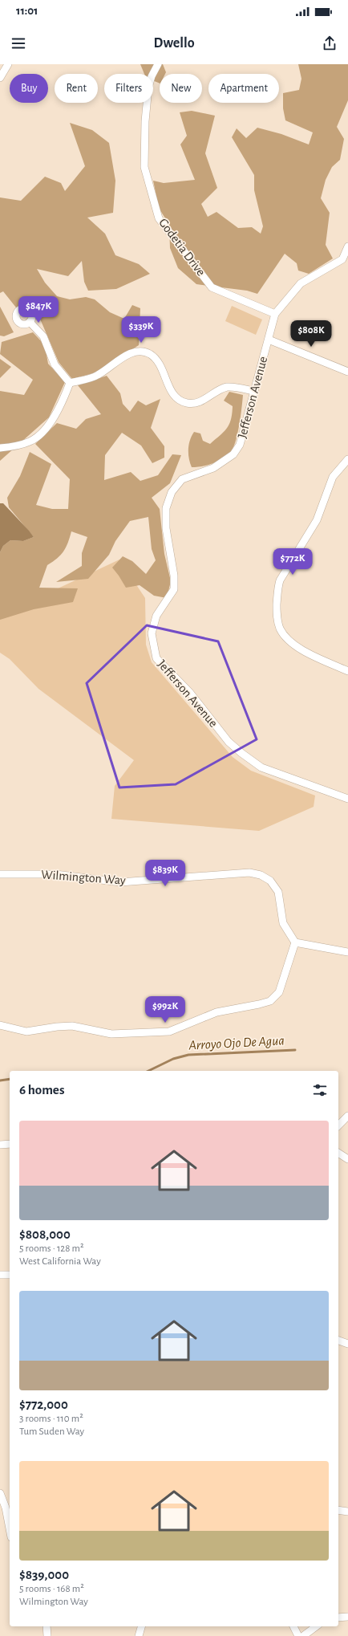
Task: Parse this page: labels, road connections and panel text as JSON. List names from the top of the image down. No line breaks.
{"streets":{"street":["Godetia Drive","Jefferson Avenue","Wilmington Way"]},"crossings":[["Godetia Drive","Jefferson Avenue"]],"water":["Arroyo Ojo De Agua"],"page":{"status":"11:01","header":"Dwello","chip":["Buy","Rent","Filters","New","Apartment"],"price":["$847K","$339K","$808K","$772K","$839K","$992K"],"heading":"6 homes","list":[{"name":"$808,000","note":"5 rooms · 128 m² · West California Way"},{"name":"$772,000","note":"3 rooms · 110 m² · Tum Suden Way"},{"name":"$839,000","note":"5 rooms · 168 m² · Wilmington Way"}]}}
